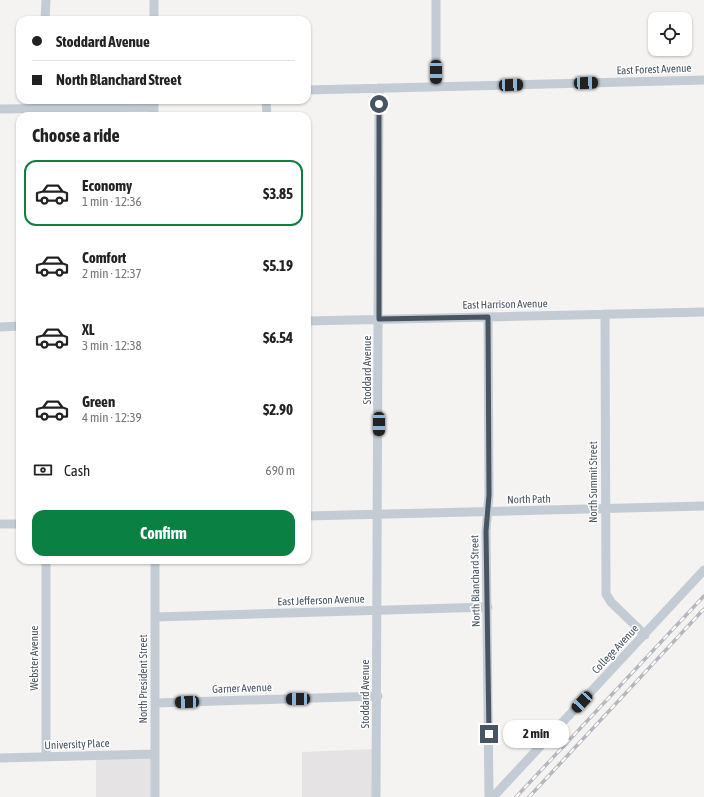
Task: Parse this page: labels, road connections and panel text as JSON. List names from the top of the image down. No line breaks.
{"streets":{"street":["East Forest Avenue","East Harrison Avenue","Stoddard Avenue","North Summit Street","North Path","North Blanchard Street","East Jefferson Avenue","College Avenue","Webster Avenue","North President Street","Garner Avenue","University Place"]},"crossings":[["East Harrison Avenue","Stoddard Avenue"],["East Harrison Avenue","North Summit Street"],["East Harrison Avenue","North Blanchard Street"],["Stoddard Avenue","North Path"],["Stoddard Avenue","East Jefferson Avenue"],["Stoddard Avenue","Garner Avenue"],["North Summit Street","North Path"],["North Summit Street","College Avenue"],["North Path","North Blanchard Street"],["North Blanchard Street","East Jefferson Avenue"],["East Jefferson Avenue","North President Street"],["Webster Avenue","University Place"],["North President Street","Garner Avenue"],["North President Street","University Place"]],"page":{"banner":["Stoddard Avenue","North Blanchard Street"],"heading":"Choose a ride","list":[{"name":"Economy","note":"1 min · 12:36","value":"$3.85"},{"name":"Comfort","note":"2 min · 12:37","value":"$5.19"},{"name":"XL","note":"3 min · 12:38","value":"$6.54"},{"name":"Green","note":"4 min · 12:39","value":"$2.90"}],"pay":["Cash","690 m"],"buttons":"Confirm","bubble":"2 min"}}
